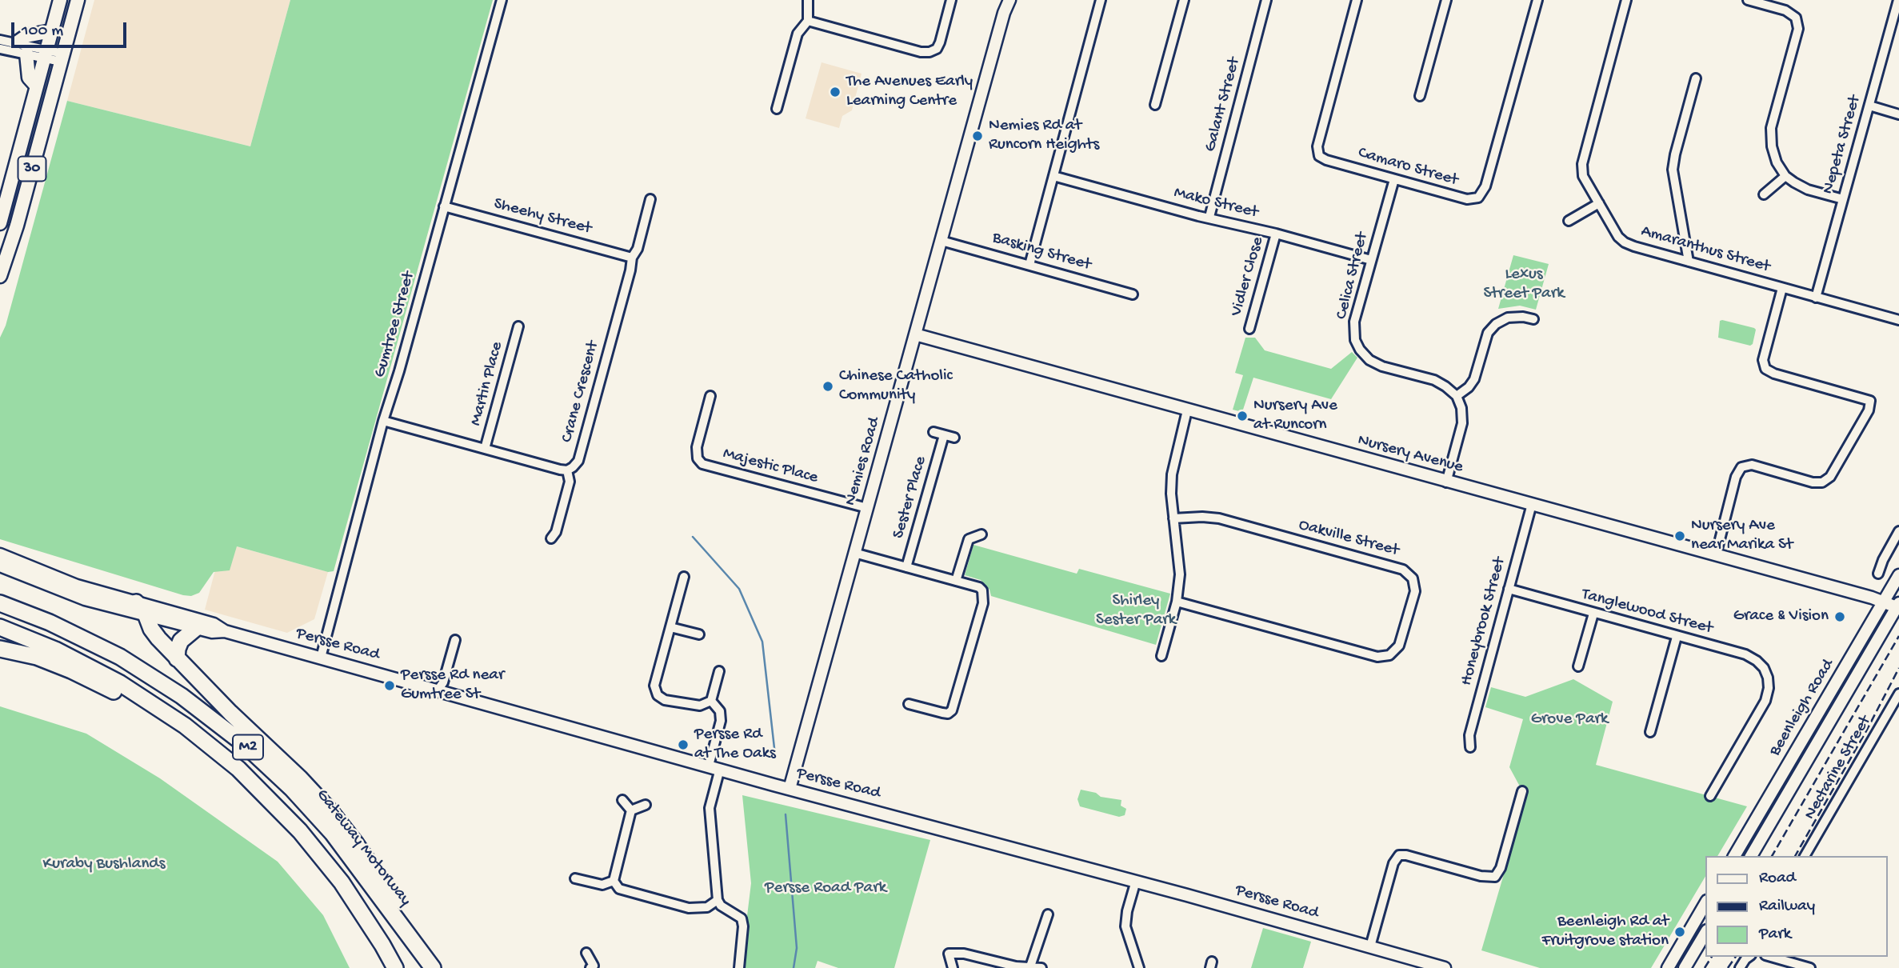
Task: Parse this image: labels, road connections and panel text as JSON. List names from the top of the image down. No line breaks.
{"streets":{"highway":["M2","Gateway Motorway"],"main road":["30"],"street":["Galant Street","Nepeta Street","Camaro Street","Mako Street","Sheehy Street","Amaranthus Street","Basking Street","Celica Street","Vidler Close","Gumtree Street","Martin Place","Crane Crescent","Nursery Avenue","Nemies Road","Majestic Place","Sester Place","Oakville Street","Tanglewood Street","Honeybrook Street","Persse Road","Beenleigh Road","Nectarine Street"]},"crossings":[["Galant Street","Mako Street"],["Nepeta Street","Amaranthus Street"],["Camaro Street","Celica Street"],["Mako Street","Celica Street"],["Mako Street","Vidler Close"],["Sheehy Street","Gumtree Street"],["Sheehy Street","Crane Crescent"],["Basking Street","Nemies Road"],["Gumtree Street","Persse Road"],["Nursery Avenue","Nemies Road"],["Nursery Avenue","Honeybrook Street"],["Nursery Avenue","Beenleigh Road"],["Nemies Road","Majestic Place"],["Nemies Road","Persse Road"],["Tanglewood Street","Honeybrook Street"]],"parks":["Lexus Street Park","Shirley Sester Park","Grove Park","Kuraby Bushlands","Persse Road Park"],"places":["The Avenues Early Learning Centre","Nemies Rd at Runcorn Heights","Chinese Catholic Community","Nursery Ave at Runcorn","Nursery Ave near Marika St","Grace & Vision","Persse Rd near Gumtree St","Persse Rd at The Oaks","Beenleigh Rd at Fruitgrove station"],"legend":["Road","Railway","Park"],"scale_bar":"100 m"}
